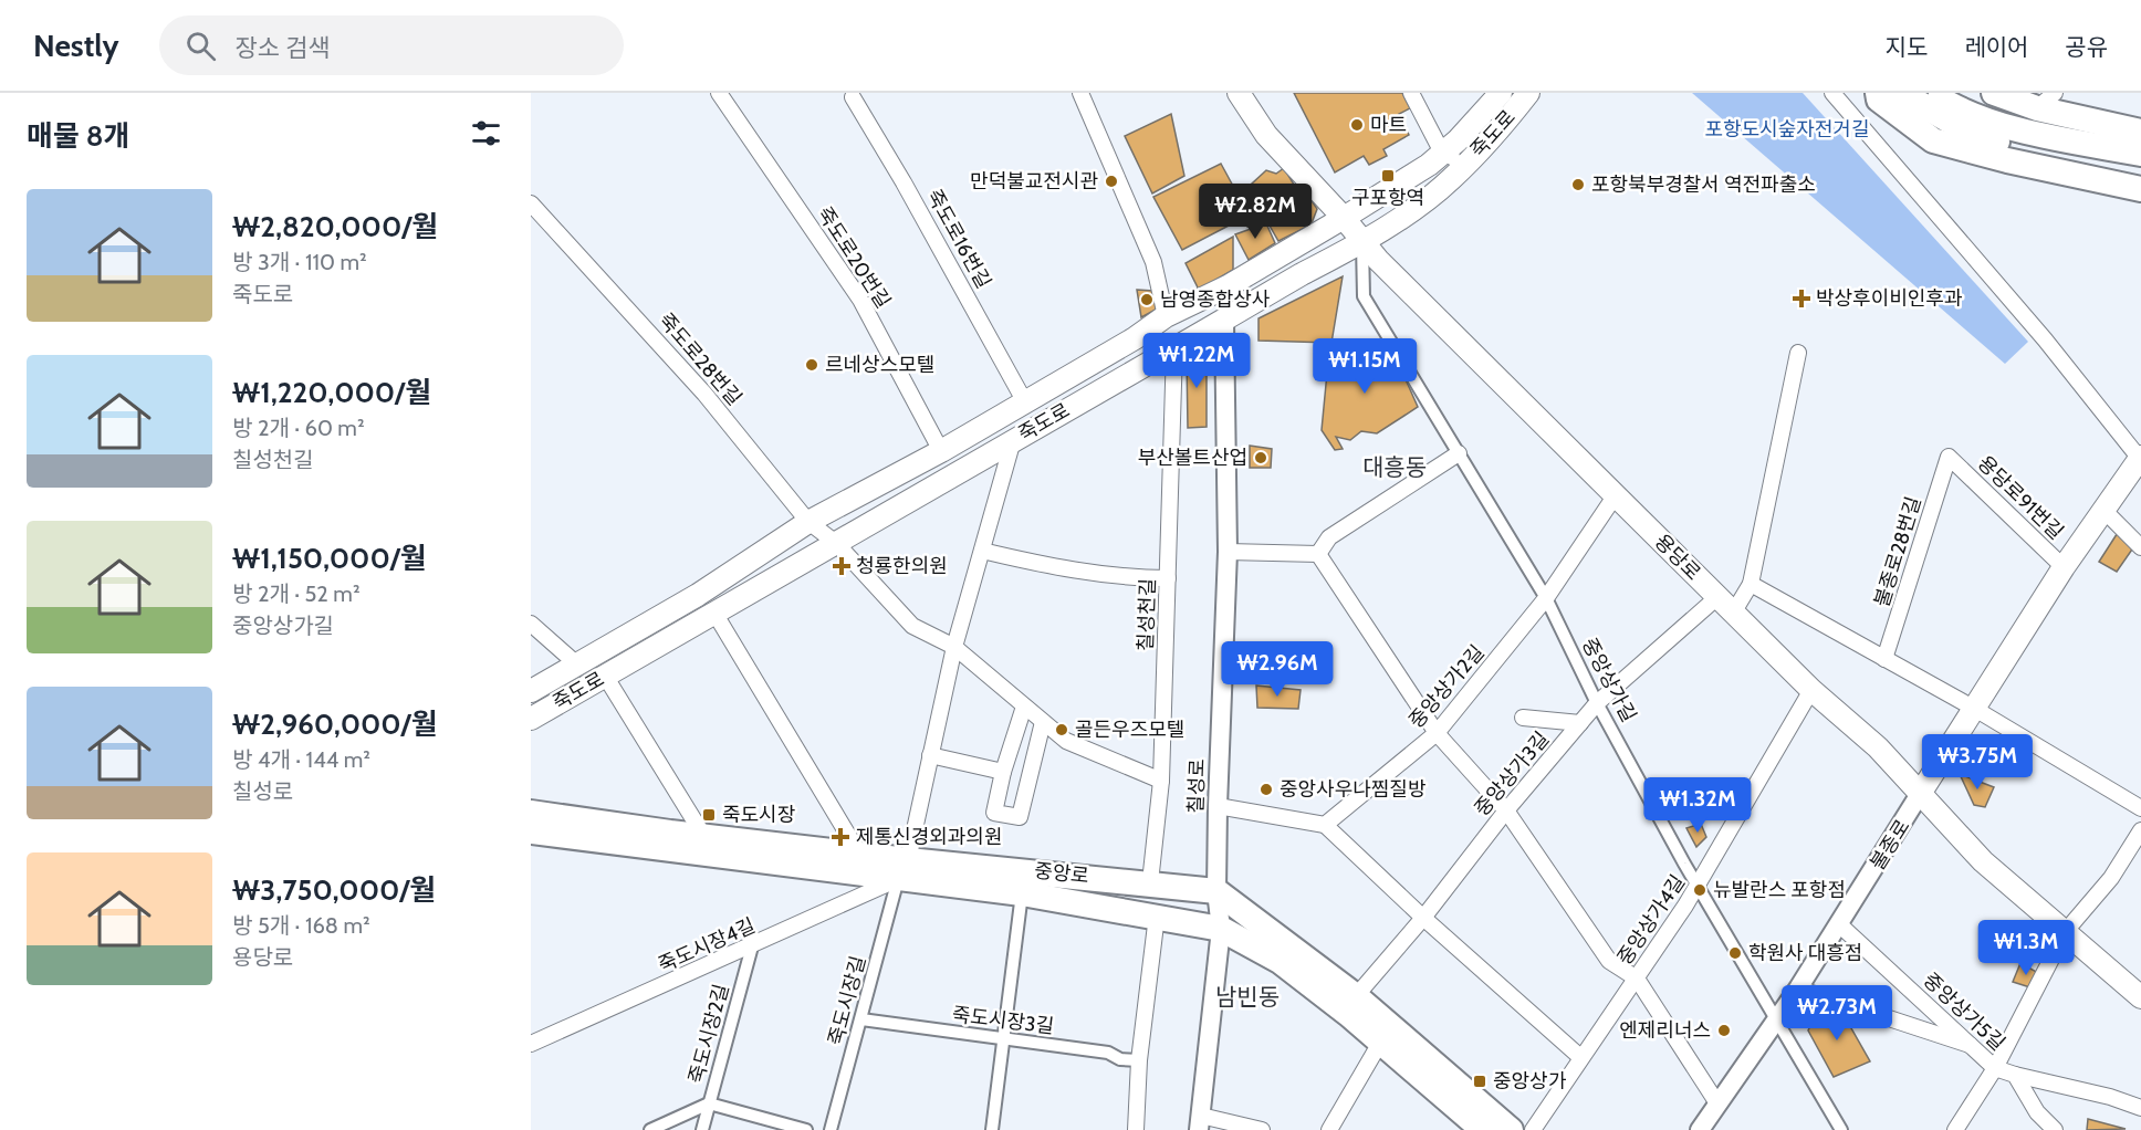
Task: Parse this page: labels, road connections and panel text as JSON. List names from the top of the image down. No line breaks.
{"streets":{"main road":["죽도로","용당로","불종로","중앙로"],"street":["죽도로16번길","죽도로20번길","죽도로28번길","용당로91번길","불종로28번길","칠성천길","중앙상가길","중앙상가2길","중앙상가3길","칠성로","중앙상가4길","죽도시장4길","죽도시장길","중앙상가5길","죽도시장3길","죽도시장2길"]},"crossings":[["죽도로","죽도로16번길"],["죽도로","죽도로20번길"],["죽도로","죽도로28번길"],["죽도로","용당로"],["죽도로","칠성천길"],["죽도로","중앙상가길"],["죽도로","칠성로"],["죽도로28번길","칠성천길"],["용당로91번길","불종로28번길"],["용당로91번길","불종로"],["용당로","중앙상가길"],["용당로","중앙상가2길"],["용당로","중앙상가3길"],["용당로","불종로"],["용당로","중앙상가4길"],["칠성천길","중앙로"],["중앙상가길","중앙상가2길"],["중앙상가길","중앙상가3길"],["중앙상가길","불종로"],["중앙상가길","중앙상가4길"],["중앙상가3길","중앙로"],["칠성로","중앙로"],["불종로","중앙상가5길"],["중앙로","죽도시장4길"],["중앙로","죽도시장길"],["죽도시장4길","죽도시장길"],["죽도시장4길","죽도시장2길"],["죽도시장길","죽도시장3길"]],"districts":["대흥동","남빈동"],"parks":["포항도시숲자전거길"],"places":{"other":["마트","만덕불교전시관","포항북부경찰서 역전파출소","남영종합상사","르네상스모텔","부산볼트산업","골든우즈모텔","중앙사우나찜질방","뉴발란스 포항점","학원사 대흥점","엔제리너스"],"transit":["구포항역","죽도시장","중앙상가"],"health":["박상후이비인후과","청룡한의원","제통신경외과의원"]},"page":{"header":"Nestly","search":"장소 검색","nav":["지도","레이어","공유"],"heading":"매물 8개","list":[{"name":"₩2,820,000/월","note":"방 3개 · 110 m² · 죽도로"},{"name":"₩1,220,000/월","note":"방 2개 · 60 m² · 칠성천길"},{"name":"₩1,150,000/월","note":"방 2개 · 52 m² · 중앙상가길"},{"name":"₩2,960,000/월","note":"방 4개 · 144 m² · 칠성로"},{"name":"₩3,750,000/월","note":"방 5개 · 168 m² · 용당로"}],"price":["₩2.82M","₩1.22M","₩1.15M","₩2.96M","₩3.75M","₩1.32M","₩1.3M","₩2.73M"]}}
